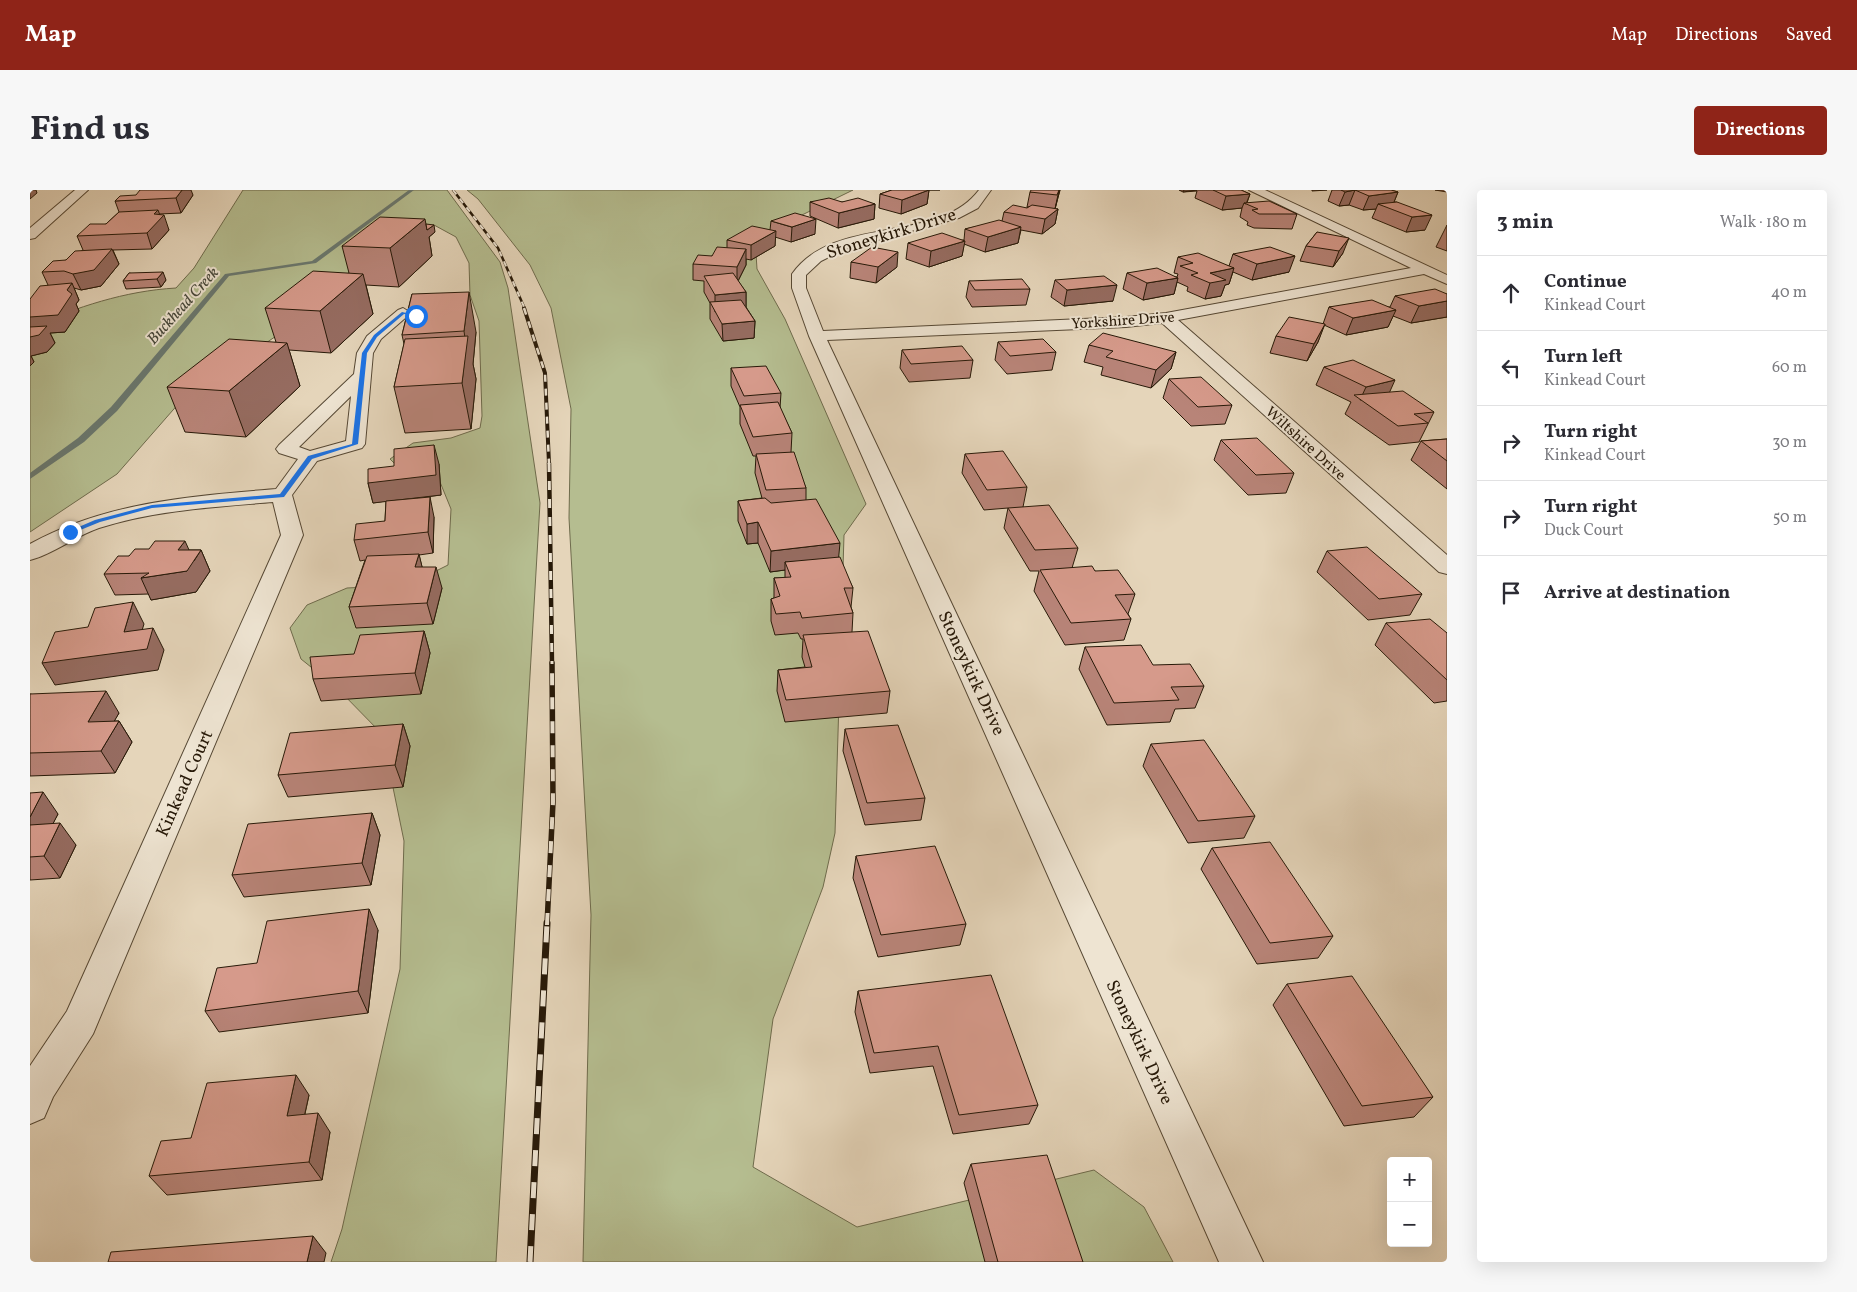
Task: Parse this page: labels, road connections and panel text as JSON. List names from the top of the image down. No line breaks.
{"streets":{"street":["Stoneykirk Drive","Yorkshire Drive","Wiltshire Drive","Kinkead Court"]},"crossings":[["Stoneykirk Drive","Yorkshire Drive"],["Yorkshire Drive","Wiltshire Drive"]],"water":["Buckhead Creek"],"page":{"header":"Map","nav":["Map","Directions","Saved"],"title":"Find us","buttons":"Directions","heading":["3 min","Walk · 180 m"],"list":[["Continue","Kinkead Court","40 m"],["Turn left","Kinkead Court","60 m"],["Turn right","Kinkead Court","30 m"],["Turn right","Duck Court","50 m"],"Arrive at destination"],"map_buttons":["+","−"]}}
